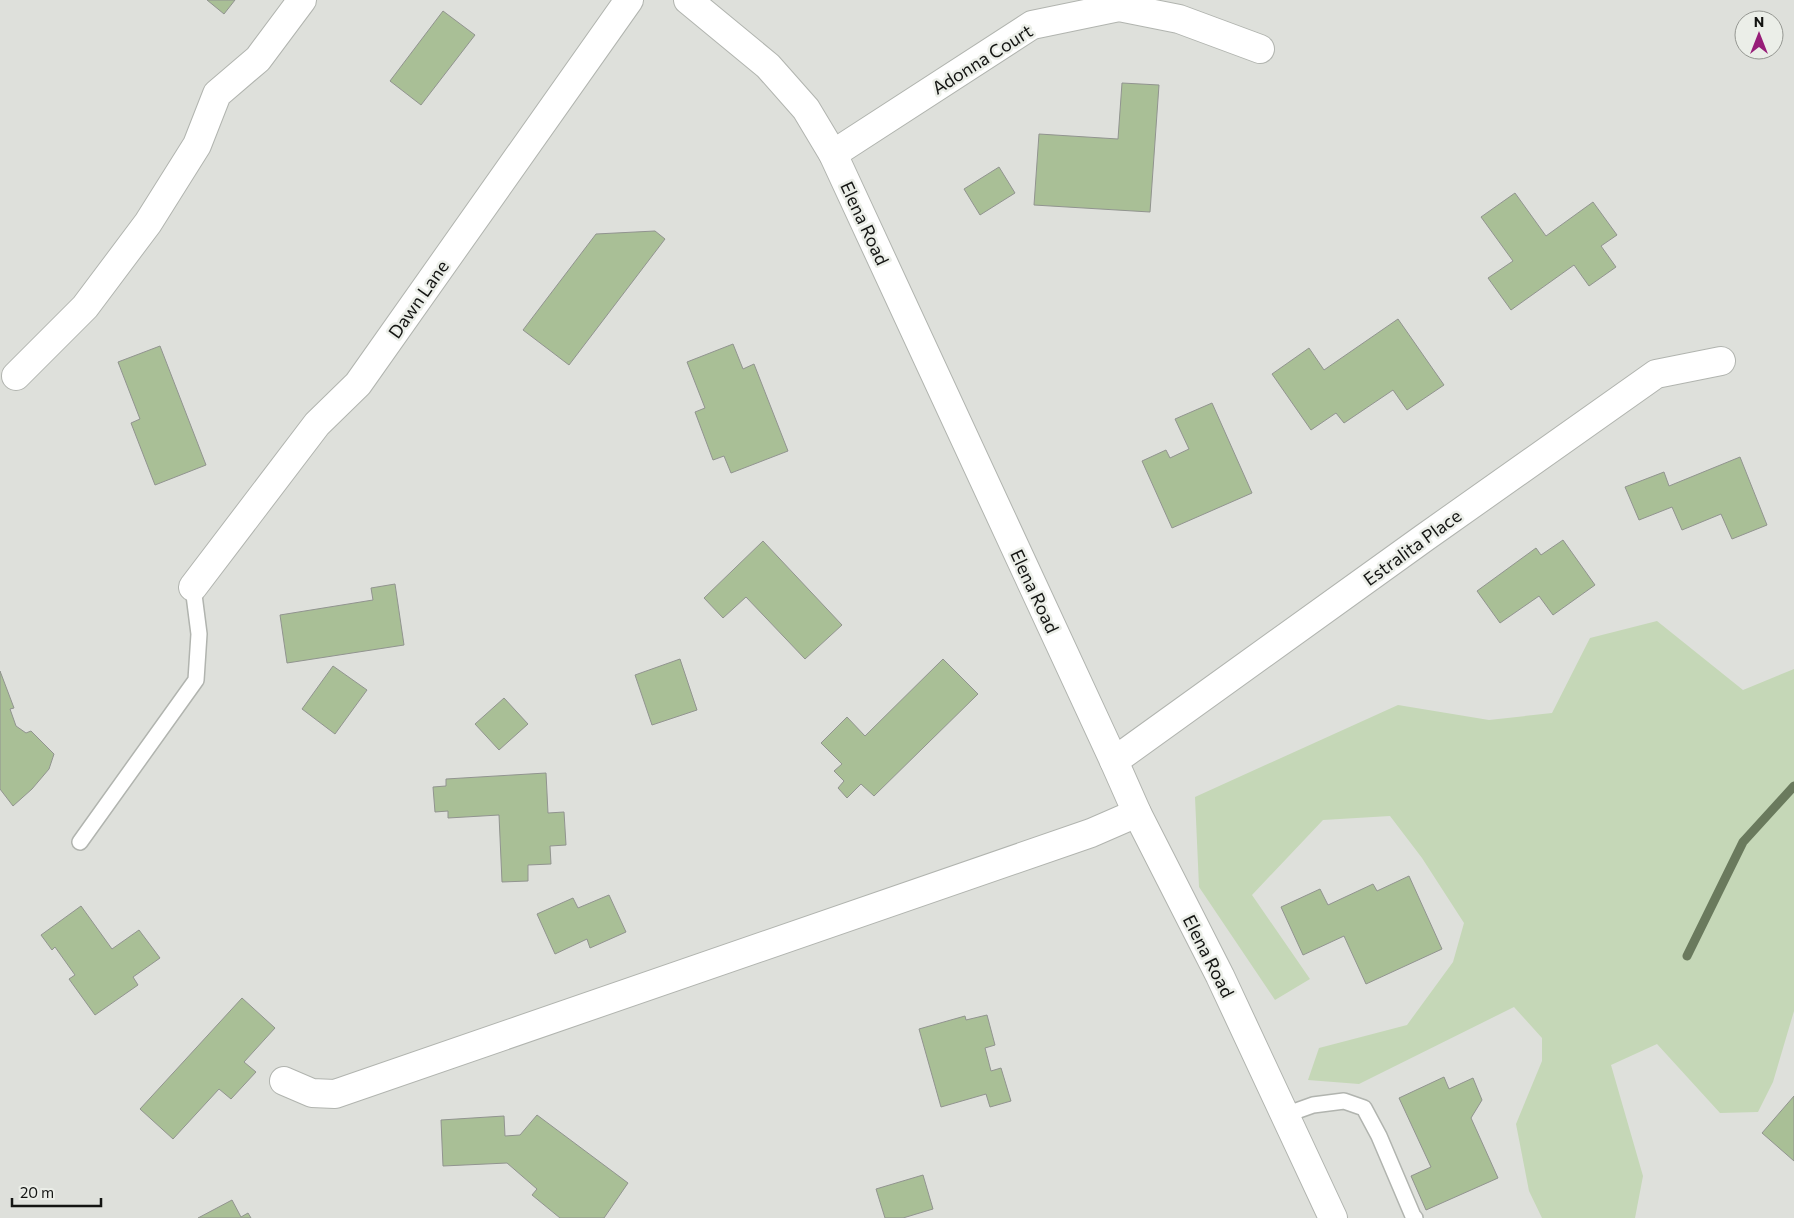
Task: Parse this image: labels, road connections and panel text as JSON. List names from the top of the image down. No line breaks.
{"streets":{"street":["Adonna Court","Elena Road","Dawn Lane","Estralita Place"]},"crossings":[["Adonna Court","Elena Road"],["Elena Road","Estralita Place"]],"scale_bar":"20 m","north":"top"}
